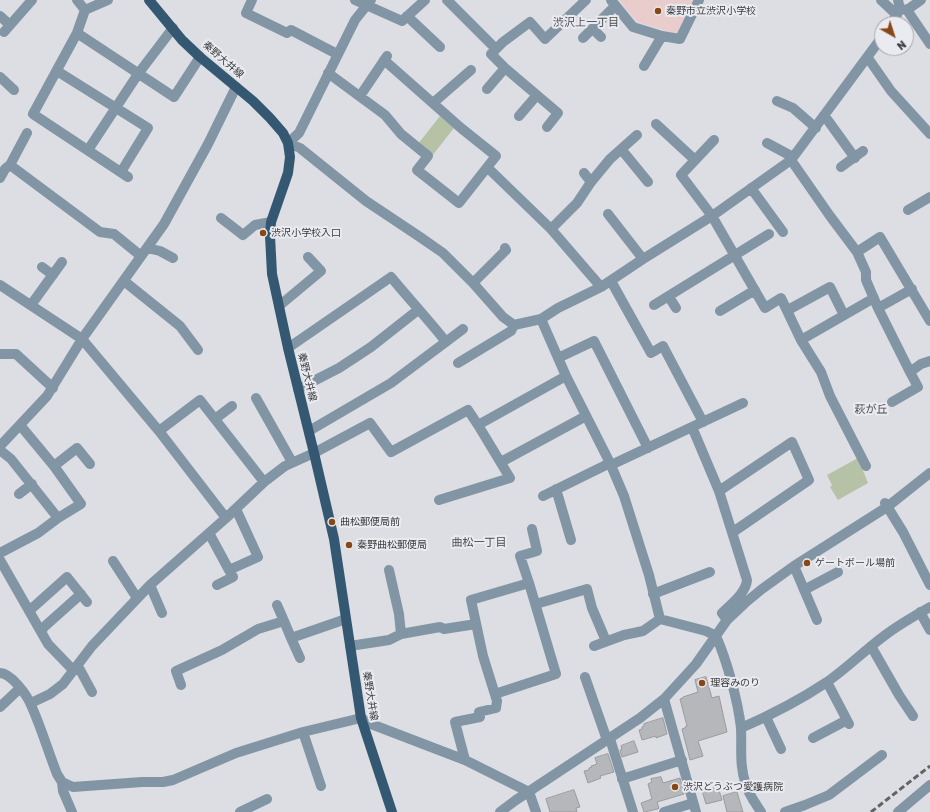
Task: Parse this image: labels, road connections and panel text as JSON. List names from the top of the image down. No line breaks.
{"streets":{"main road":["秦野大井線"]},"districts":["渋沢上一丁目","萩が丘","曲松一丁目"],"places":["秦野市立渋沢小学校","渋沢小学校入口","曲松郵便局前","秦野曲松郵便局","ゲートボール場前","理容みのり","渋沢どうぶつ愛護病院"],"north":"bottom right"}
